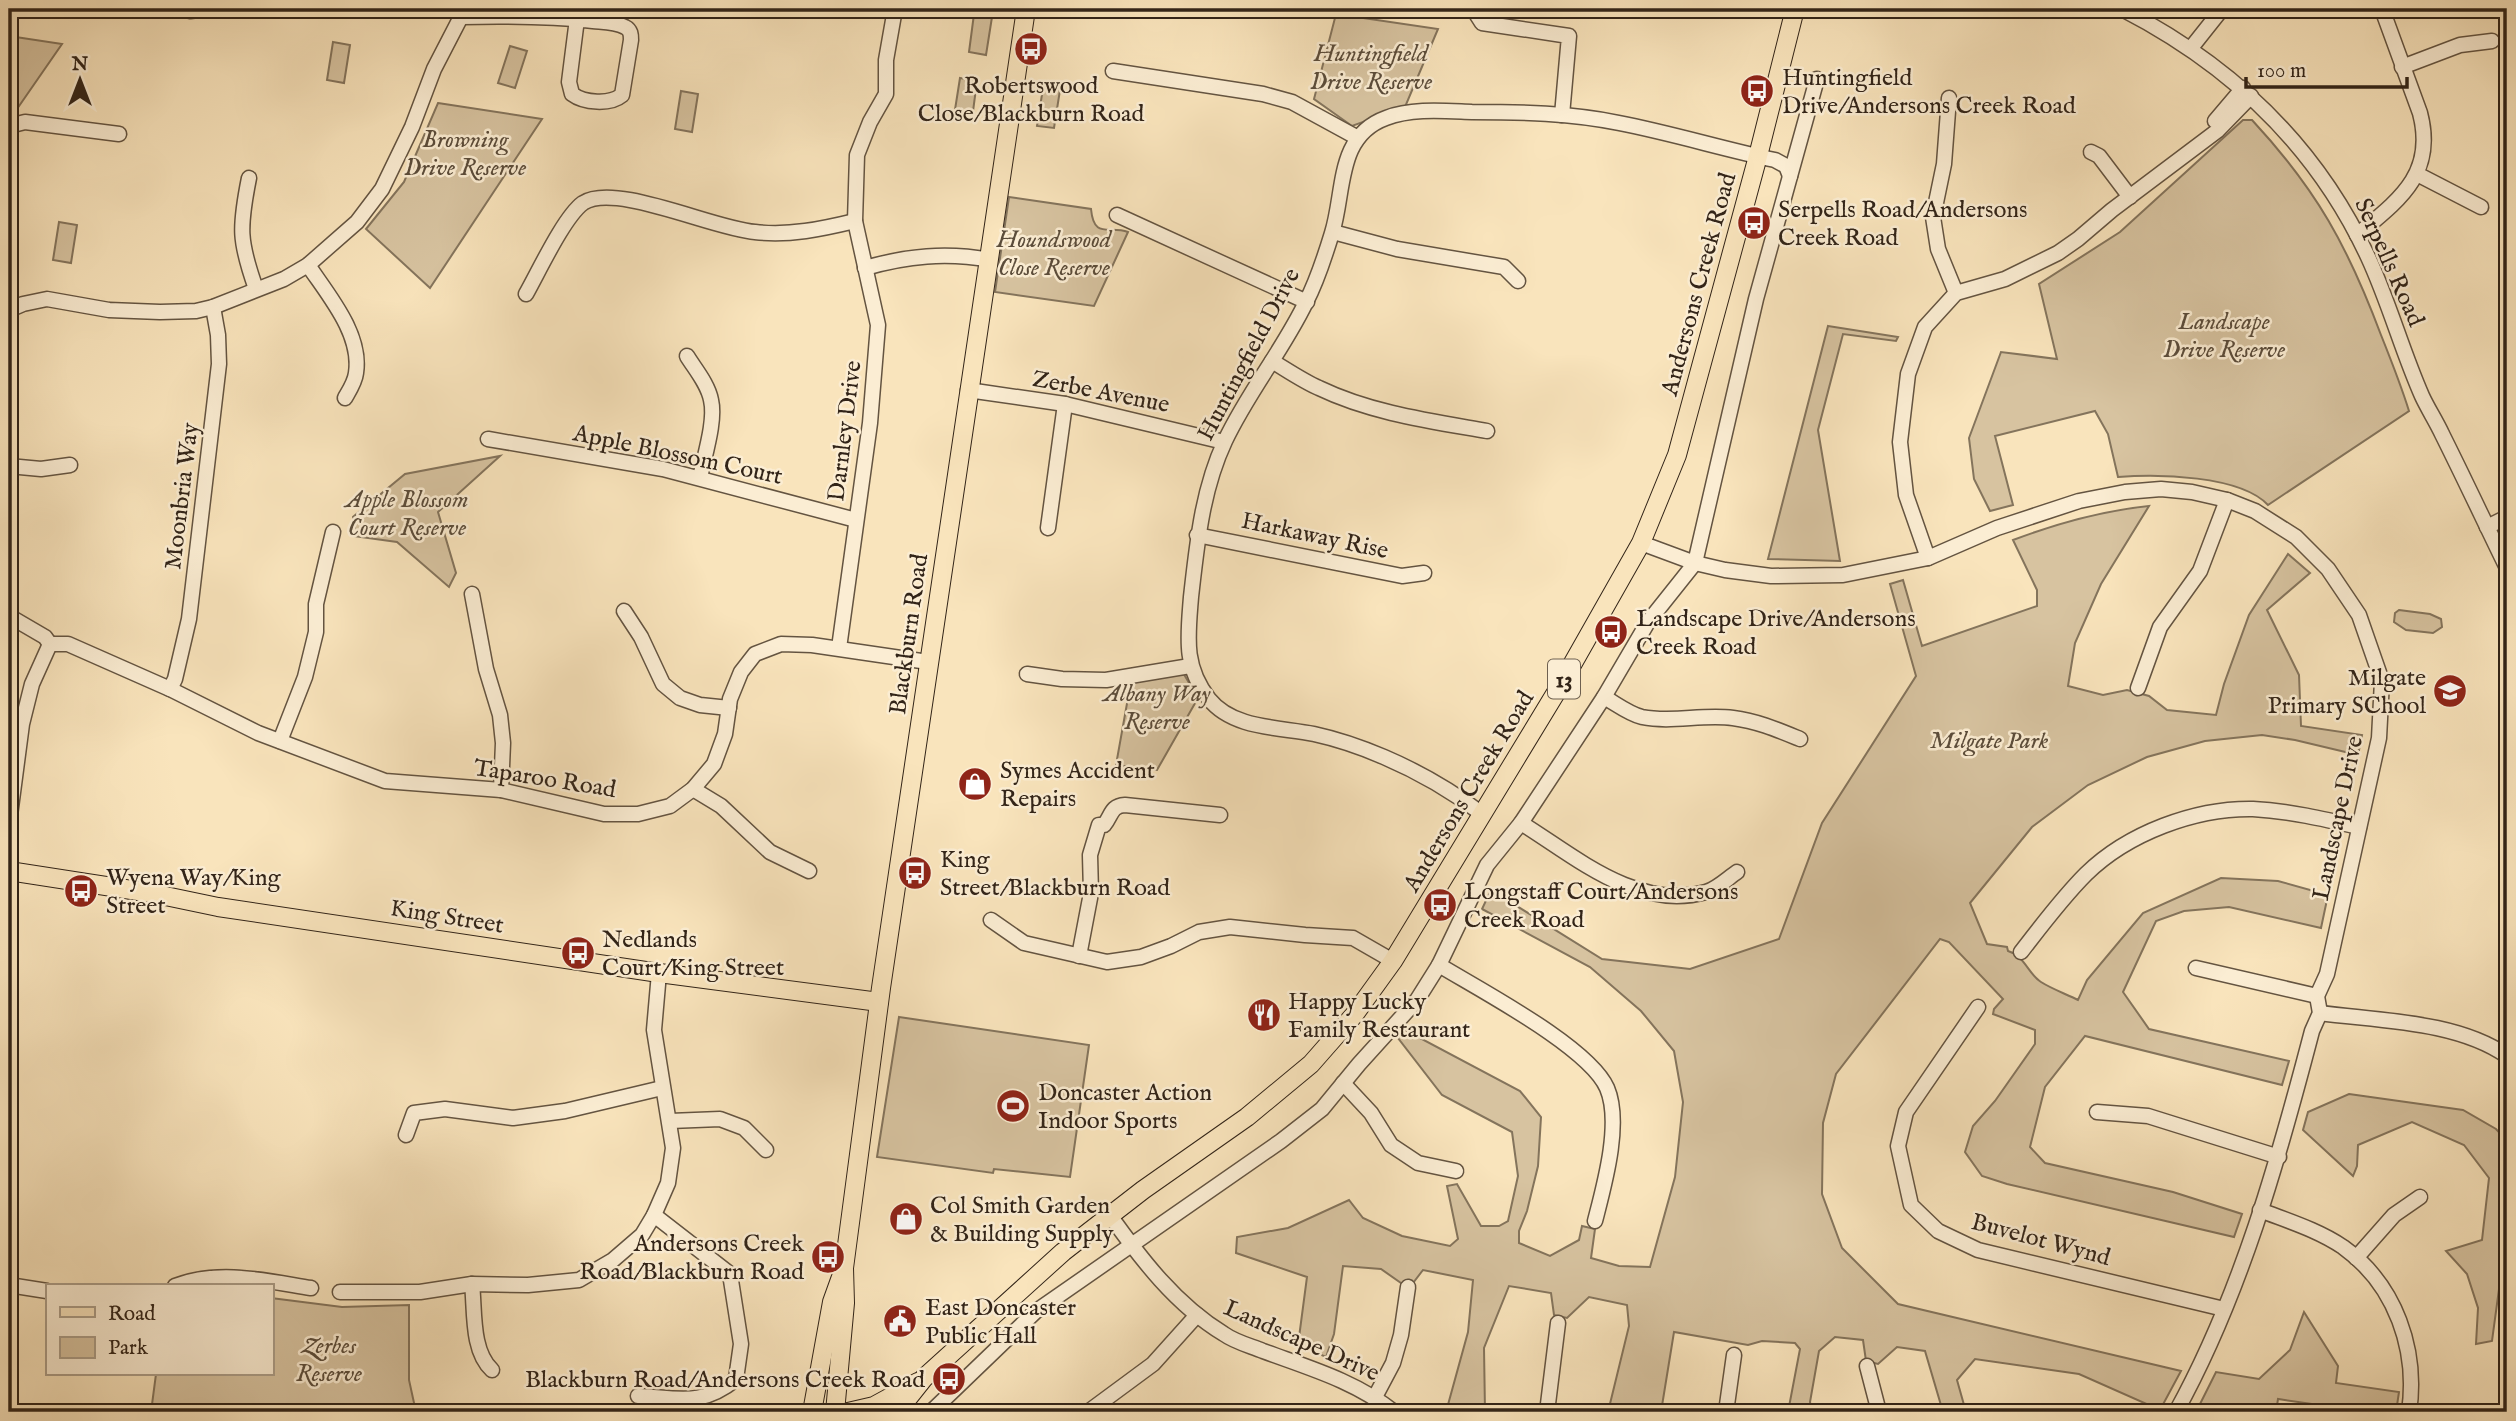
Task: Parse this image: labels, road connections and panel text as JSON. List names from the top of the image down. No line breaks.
{"streets":{"main road":["Andersons Creek Road","Blackburn Road","13","King Street"],"street":["Serpells Road","Huntingfield Drive","Zerbe Avenue","Darnley Drive","Apple Blossom Court","Moonbria Way","Harkaway Rise","Taparoo Road","Landscape Drive","Buvelot Wynd"]},"crossings":[["Andersons Creek Road","Landscape Drive"],["Huntingfield Drive","Zerbe Avenue"],["Huntingfield Drive","Harkaway Rise"],["Zerbe Avenue","Blackburn Road"],["Darnley Drive","Apple Blossom Court"],["Darnley Drive","Taparoo Road"],["Moonbria Way","Taparoo Road"],["Blackburn Road","Taparoo Road"],["Blackburn Road","King Street"]],"parks":["Huntingfield Drive Reserve","Browning Drive Reserve","Houndswood Close Reserve","Landscape Drive Reserve","Apple Blossom Court Reserve","Albany Way Reserve","Milgate Park","Zerbes Reserve"],"places":{"bus stop":["Robertswood Close/Blackburn Road","Huntingfield Drive/Andersons Creek Road","Serpells Road/Andersons Creek Road","Landscape Drive/Andersons Creek Road","King Street/Blackburn Road","Wyena Way/King Street","Longstaff Court/Andersons Creek Road","Nedlands Court/King Street","Andersons Creek Road/Blackburn Road","Blackburn Road/Andersons Creek Road"],"school or university":["Milgate Primary SChool"],"shop":["Symes Accident Repairs","Col Smith Garden & Building Supply"],"restaurant":["Happy Lucky Family Restaurant"],"sports":["Doncaster Action Indoor Sports"],"public building":["East Doncaster Public Hall"]},"legend":["Road","Park"],"scale_bar":"100 m","north":"top"}
